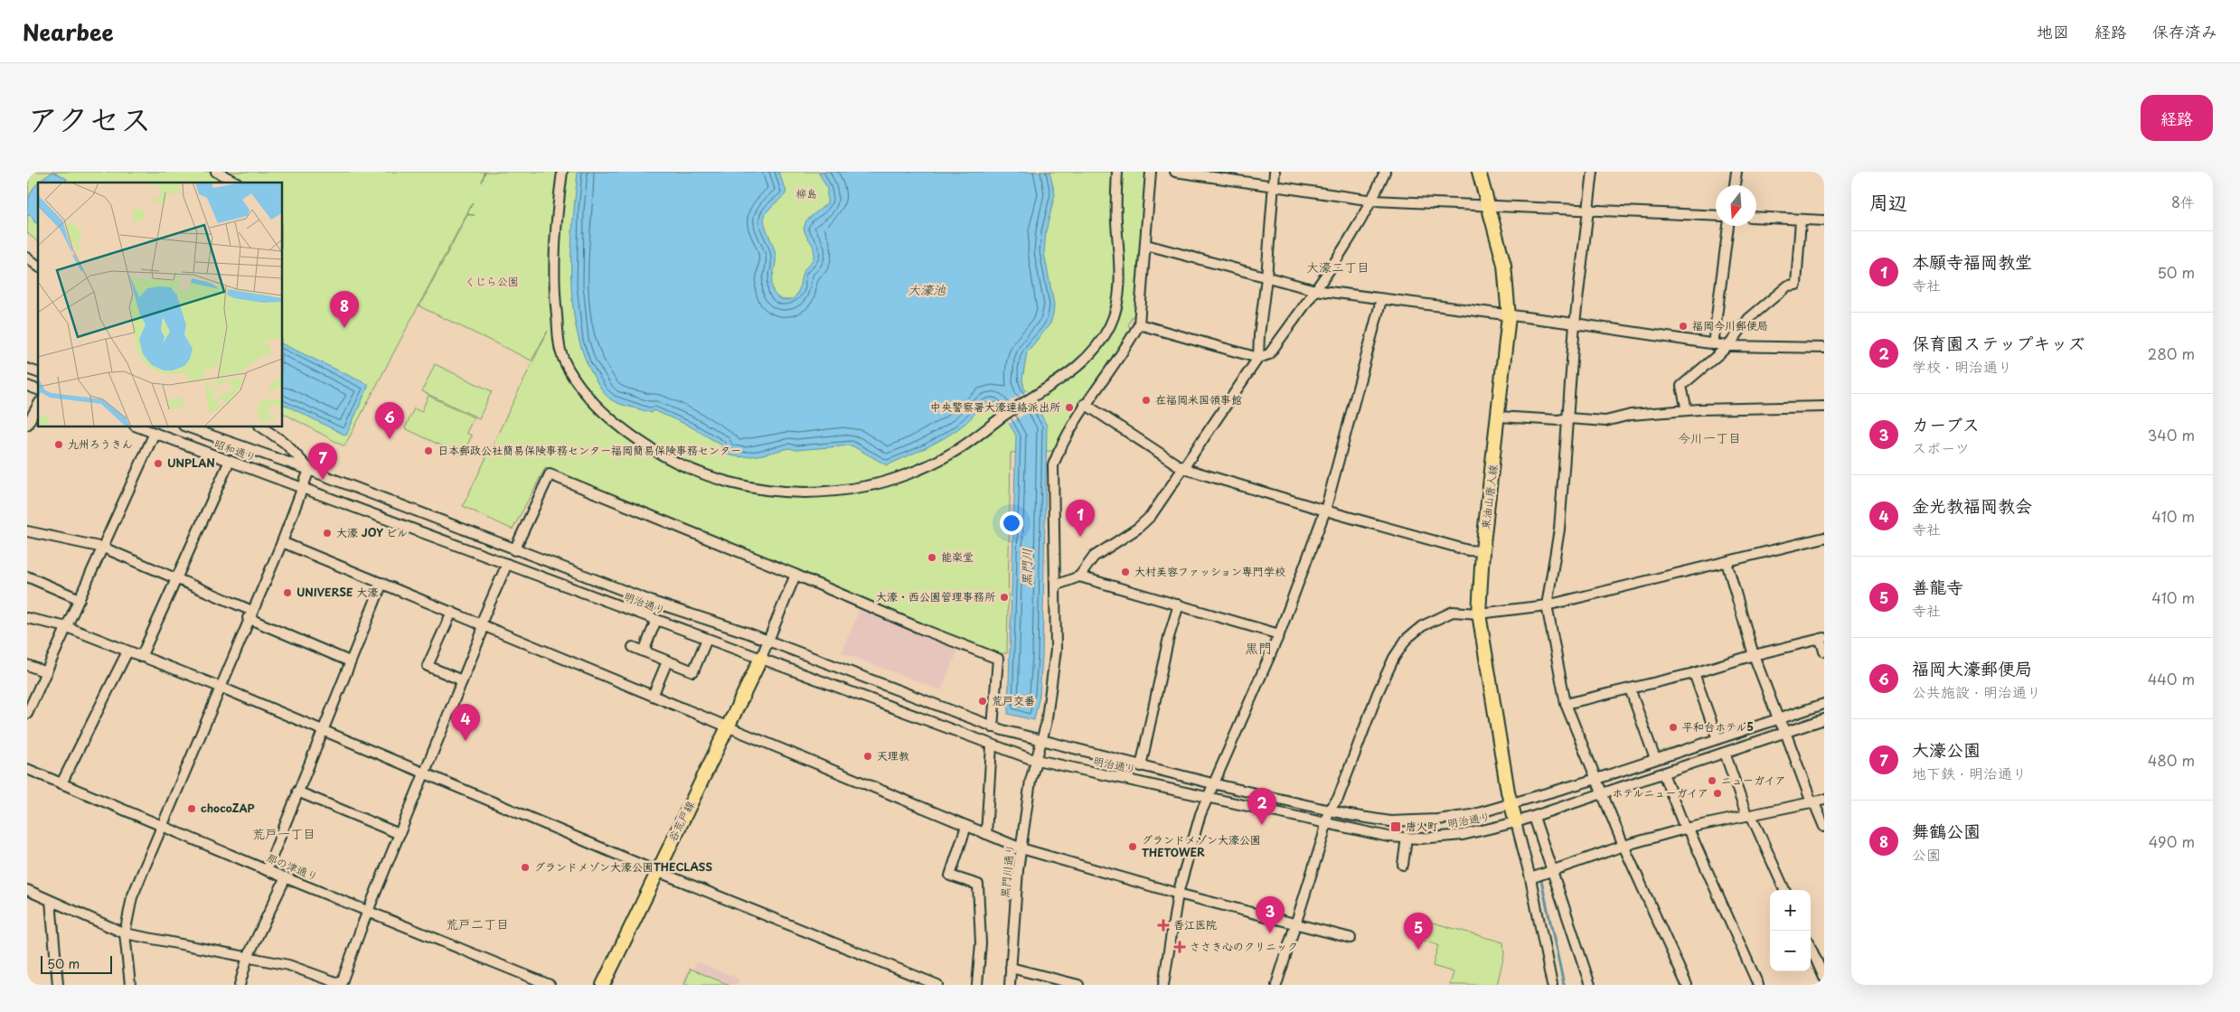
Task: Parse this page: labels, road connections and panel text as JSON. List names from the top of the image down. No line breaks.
{"streets":{"main road":["東油山唐人線","谷荒戸線"],"street":["昭和通り","明治通り","那の津通り","黒門川通り"]},"crossings":[["昭和通り","明治通り"],["東油山唐人線","明治通り"],["明治通り","谷荒戸線"],["明治通り","黒門川通り"]],"districts":["大濠二丁目","今川一丁目","黒門","荒戸一丁目","荒戸二丁目"],"water":["大濠池","黒門川"],"parks":["柳島","くじら公園"],"places":{"other":["福岡今川郵便局","在福岡米国領事館","中央警察署大濠連絡派出所","九州ろうきん","日本郵政公社簡易保険事務センター福岡簡易保険事務センター","UNPLAN","大濠 JOY ビル","能楽堂","大村美容ファッション専門学校","UNIVERSE 大濠","大濠・西公園管理事務所","荒戸交番","平和台ホテル5","天理教","ニューガイア","ホテルニューガイア","chocoZAP","グランドメゾン大濠公園 THETOWER","グランドメゾン大濠公園THECLASS"],"transit":["唐人町"],"health":["香江医院","ささき心のクリニック"]},"scale_bar":"50 m","north":"bottom","page":{"header":"Nearbee","nav":["地図","経路","保存済み"],"title":"アクセス","buttons":"経路","heading":["周辺","8件"],"list":[{"mark":"1","name":"本願寺福岡教堂","note":"寺社","value":"50 m"},{"mark":"2","name":"保育園ステップキッズ","note":"学校 · 明治通り","value":"280 m"},{"mark":"3","name":"カーブス","note":"スポーツ","value":"340 m"},{"mark":"4","name":"金光教福岡教会","note":"寺社","value":"410 m"},{"mark":"5","name":"善龍寺","note":"寺社","value":"410 m"},{"mark":"6","name":"福岡大濠郵便局","note":"公共施設 · 明治通り","value":"440 m"},{"mark":"7","name":"大濠公園","note":"地下鉄 · 明治通り","value":"480 m"},{"mark":"8","name":"舞鶴公園","note":"公園","value":"490 m"}],"pins":["8","6","7","1","4","2","3","5"],"map_buttons":["+","−"],"scale":"50 m"}}
